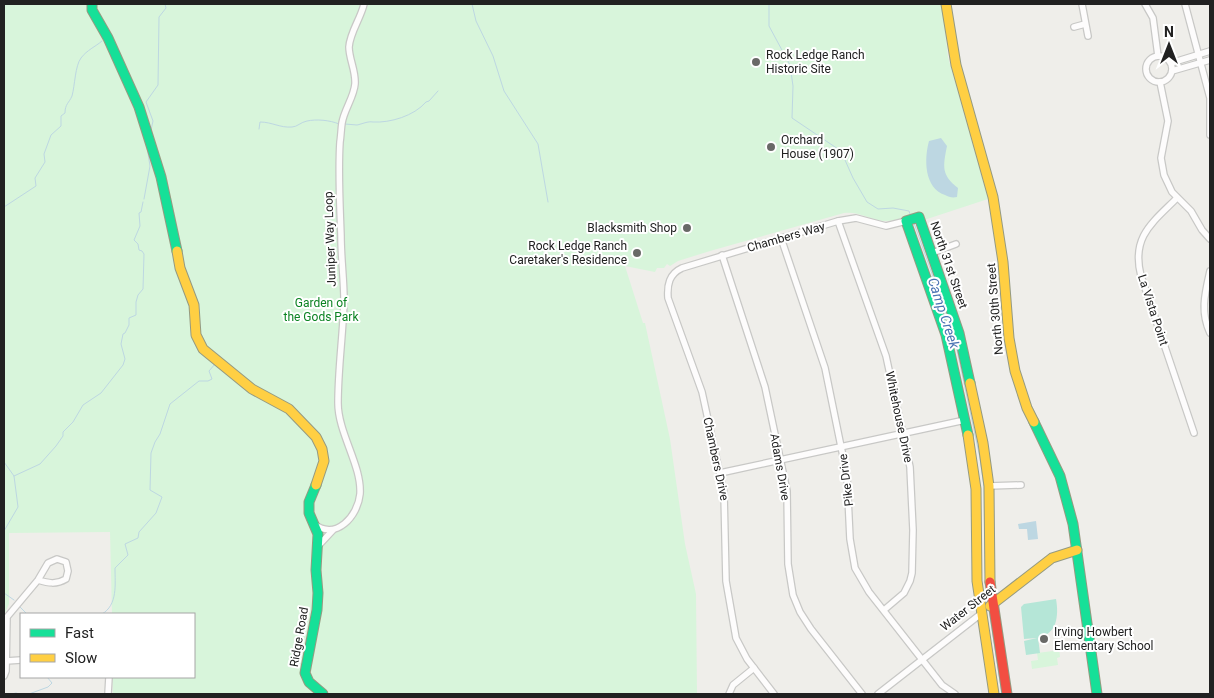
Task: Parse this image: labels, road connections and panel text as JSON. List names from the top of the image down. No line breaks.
{"streets":{"street":["Chambers Way","Juniper Way Loop","North 31st Street","North 30th Street","La Vista Point","Whitehouse Drive","Chambers Drive","Adams Drive","Pike Drive","Water Street","Ridge Road"]},"crossings":[["Chambers Way","North 31st Street"],["Chambers Way","Whitehouse Drive"],["Chambers Way","Chambers Drive"],["Chambers Way","Adams Drive"],["Chambers Way","Pike Drive"],["North 31st Street","Water Street"],["North 30th Street","Water Street"],["Whitehouse Drive","Pike Drive"],["Pike Drive","Water Street"]],"water":["Camp Creek"],"parks":["Garden of the Gods Park"],"places":["Rock Ledge Ranch Historic Site","Orchard House (1907)","Blacksmith Shop","Rock Ledge Ranch Caretaker's Residence","Irving Howbert Elementary School"],"legend":["Fast","Slow"],"north":"top"}
